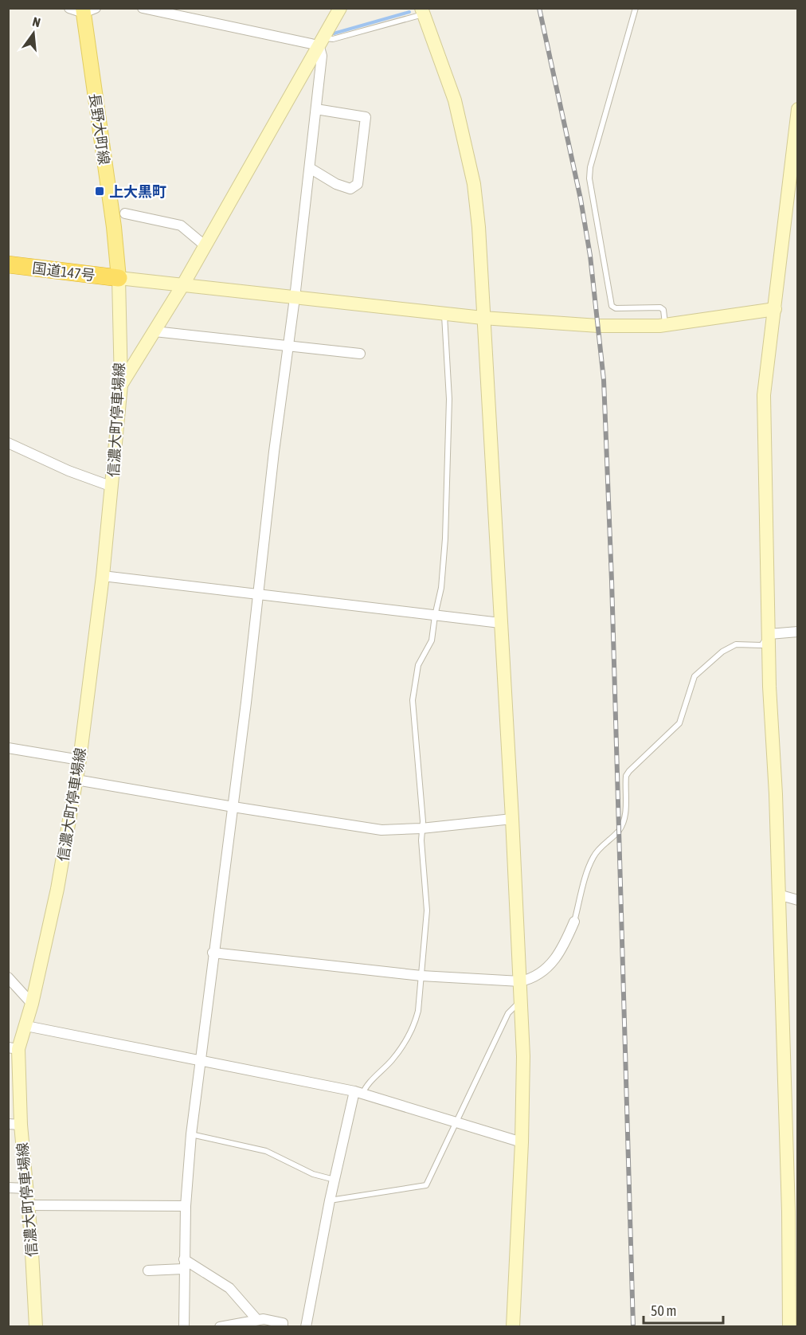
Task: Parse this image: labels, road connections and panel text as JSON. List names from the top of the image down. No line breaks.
{"streets":{"highway":["国道147号"],"main road":["長野大町線"],"street":["信濃大町停車場線"]},"crossings":[["長野大町線","国道147号"],["長野大町線","信濃大町停車場線"],["国道147号","信濃大町停車場線"]],"places":{"transit":["上大黒町"]},"scale_bar":"50 m","north":"top"}
